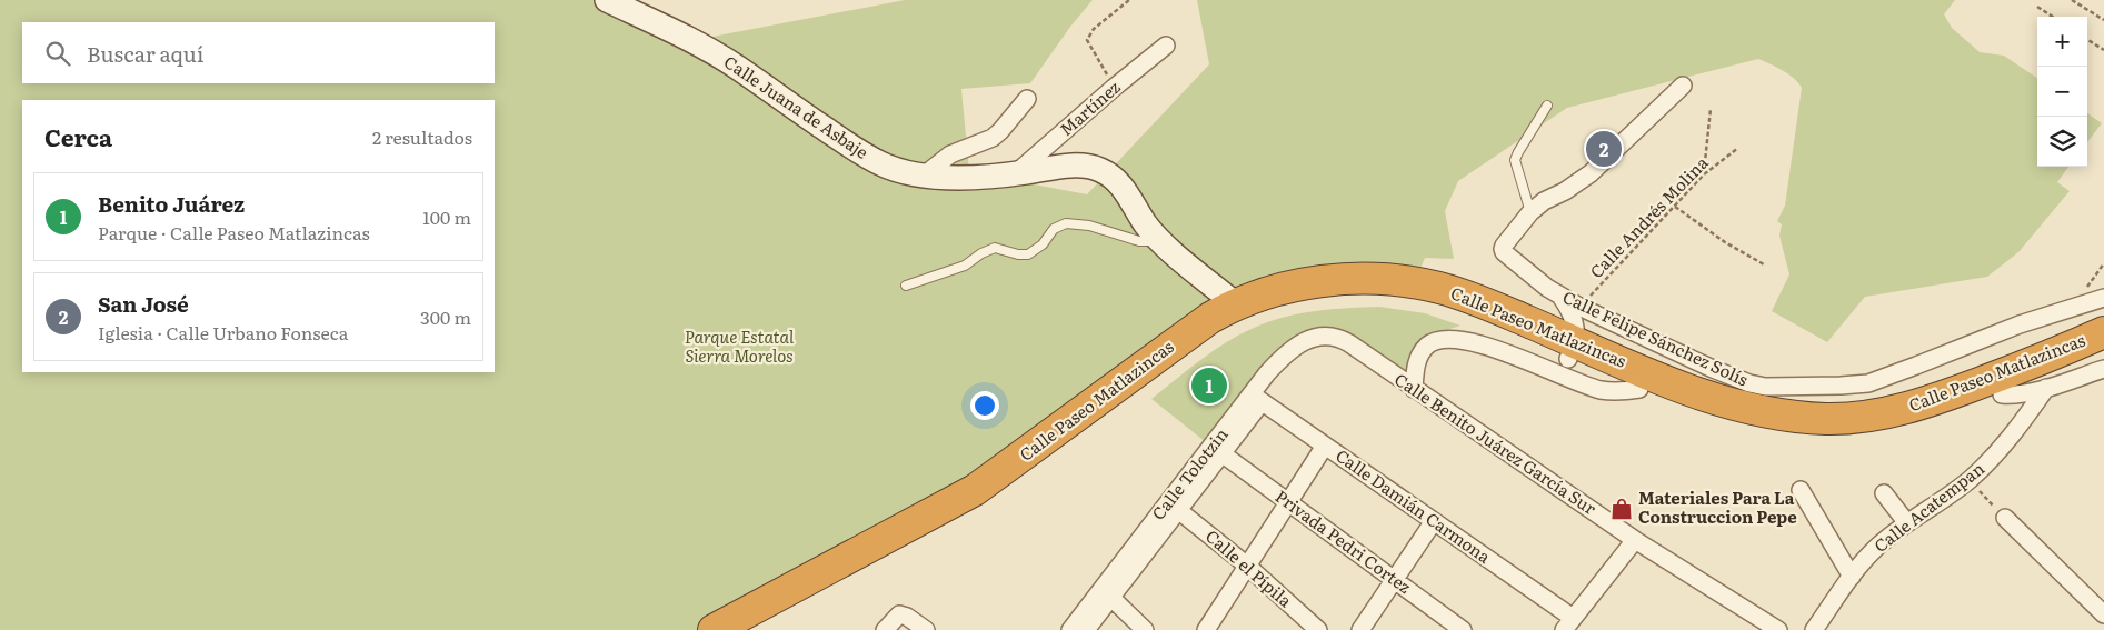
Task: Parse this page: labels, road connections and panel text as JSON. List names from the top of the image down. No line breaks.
{"streets":{"highway":["Calle Paseo Matlazincas"],"street":["Calle Juana de Asbaje","Martínez","Calle Felipe Sánchez Solís","Calle Benito Juárez García Sur","Calle Tolotzin","Calle Damián Carmona","Calle Acatempan","Privada Pedri Cortez","Calle el Pípila"],"path":["Calle Andrés Molina"]},"crossings":[["Calle Juana de Asbaje","Martínez"],["Calle Juana de Asbaje","Calle Paseo Matlazincas"],["Calle Andrés Molina","Calle Felipe Sánchez Solís"],["Calle Benito Juárez García Sur","Calle Tolotzin"],["Calle Tolotzin","Calle Damián Carmona"],["Calle Tolotzin","Privada Pedri Cortez"],["Calle Tolotzin","Calle el Pípila"]],"parks":["Parque Estatal Sierra Morelos"],"places":{"shop":["Materiales Para La Construccion Pepe"]},"page":{"map_buttons":["+","−"],"search":"Buscar aquí","heading":["Cerca","2 resultados"],"pins":["2","1"],"list":[{"mark":"1","name":"Benito Juárez","note":"Parque · Calle Paseo Matlazincas","value":"100 m"},{"mark":"2","name":"San José","note":"Iglesia · Calle Urbano Fonseca","value":"300 m"}]}}
